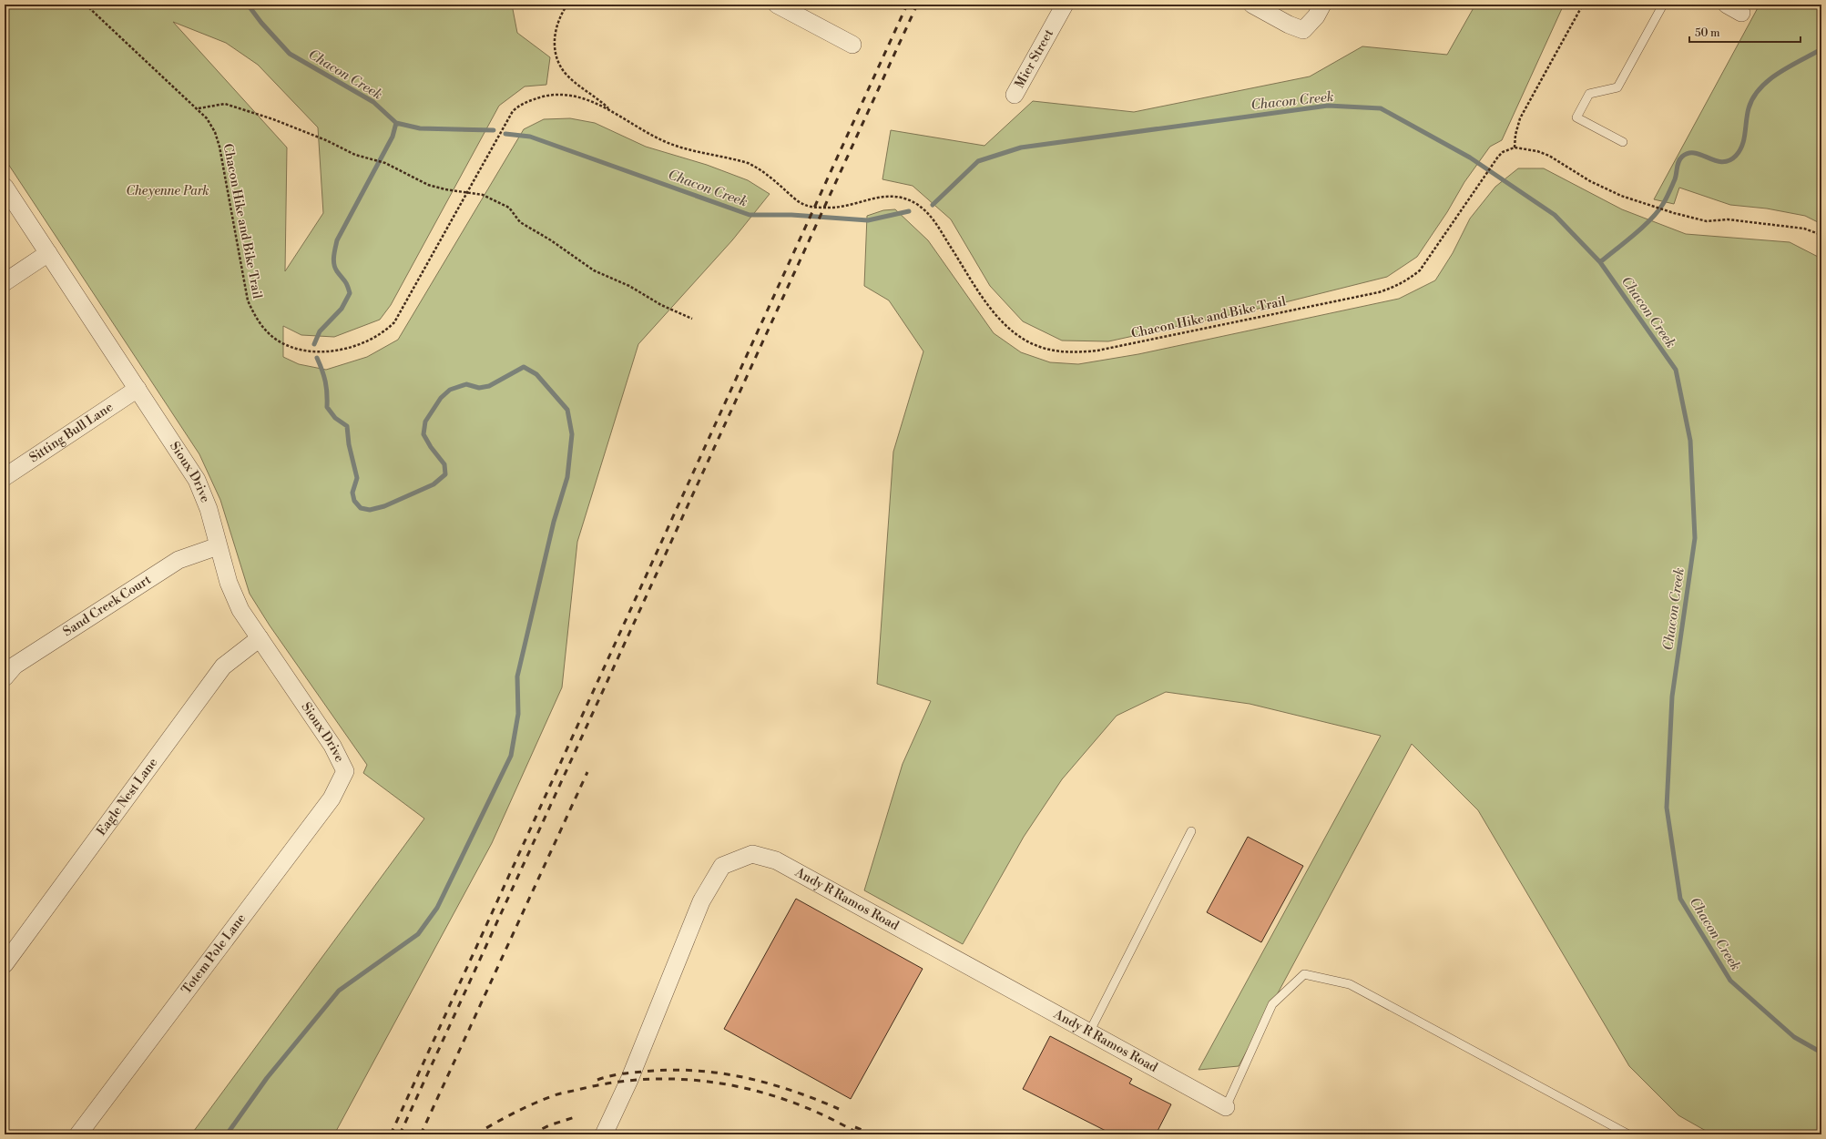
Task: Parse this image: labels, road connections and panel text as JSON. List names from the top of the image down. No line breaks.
{"streets":{"street":["Mier Street","Sitting Bull Lane","Sioux Drive","Sand Creek Court","Eagle Nest Lane","Andy R Ramos Road","Totem Pole Lane"],"path":["Chacon Hike and Bike Trail"]},"crossings":[["Sitting Bull Lane","Sioux Drive"],["Sioux Drive","Sand Creek Court"],["Sioux Drive","Eagle Nest Lane"],["Sioux Drive","Totem Pole Lane"]],"water":["Chacon Creek"],"parks":["Cheyenne Park"],"scale_bar":"50 m"}
